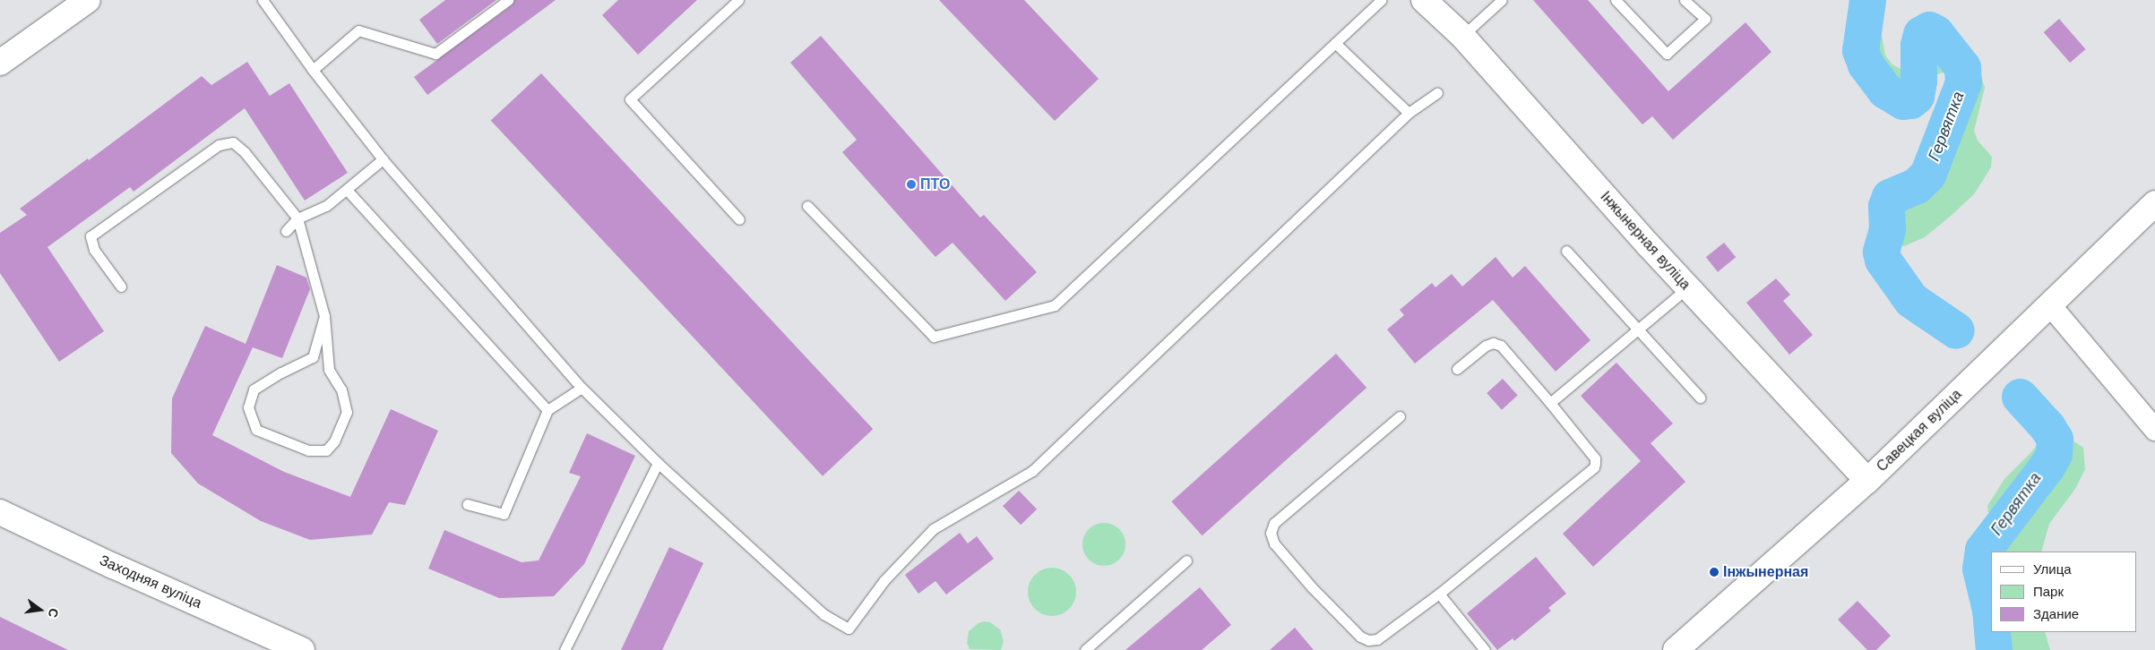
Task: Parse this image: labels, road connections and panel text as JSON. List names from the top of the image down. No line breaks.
{"streets":{"street":["Інжынерная вуліца","Савецкая вуліца","Заходняя вуліца"]},"crossings":[["Інжынерная вуліца","Савецкая вуліца"]],"water":["Гервятка"],"places":["ПТО","Інжынерная"],"legend":["Улица","Парк","Здание"],"north":"right"}
